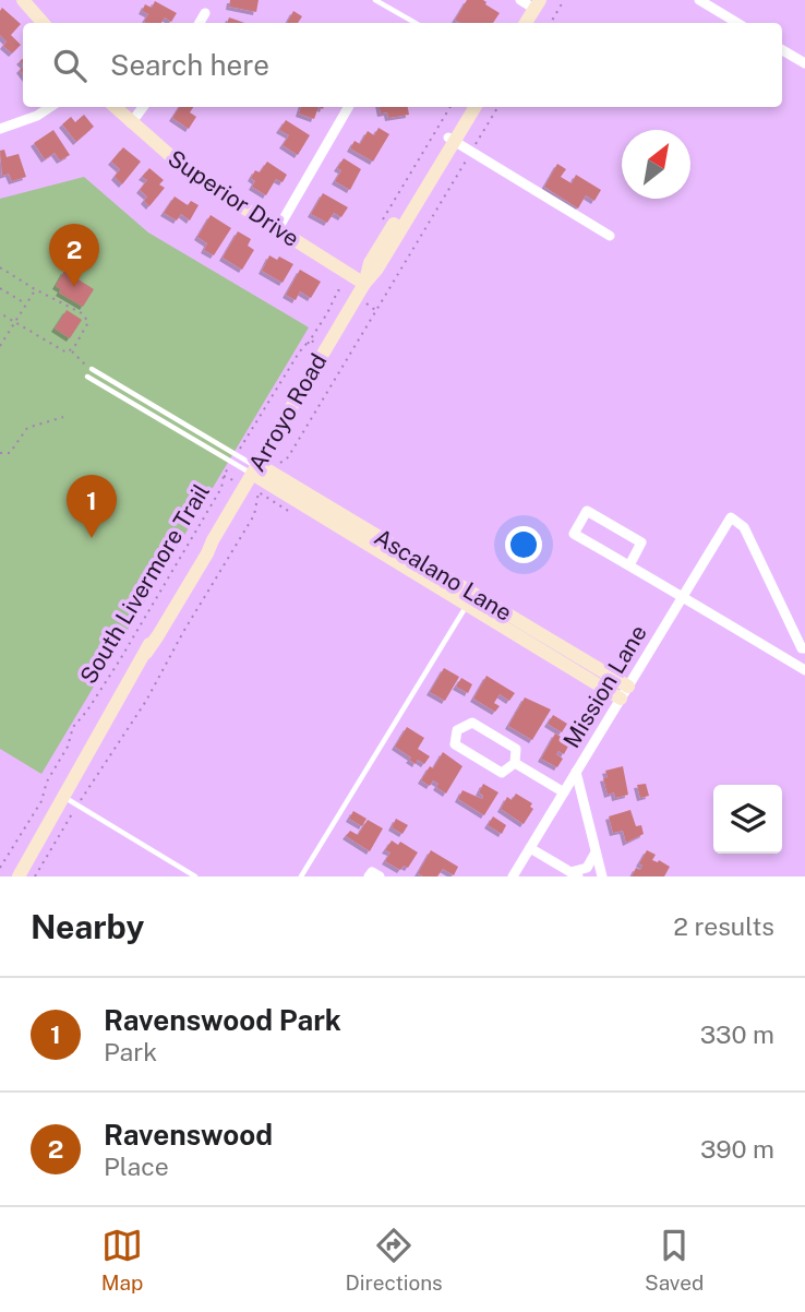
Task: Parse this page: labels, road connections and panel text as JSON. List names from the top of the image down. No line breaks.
{"streets":{"street":["Superior Drive","Arroyo Road","Ascalano Lane","Mission Lane"],"path":["South Livermore Trail"]},"crossings":[["Superior Drive","Arroyo Road"],["Arroyo Road","Ascalano Lane"],["Ascalano Lane","Mission Lane"]],"north":"top right","page":{"search":"Search here","pins":["2","1"],"heading":["Nearby","2 results"],"list":[{"mark":"1","name":"Ravenswood Park","note":"Park","value":"330 m"},{"mark":"2","name":"Ravenswood","note":"Place","value":"390 m"}],"nav":["Map","Directions","Saved"]}}
